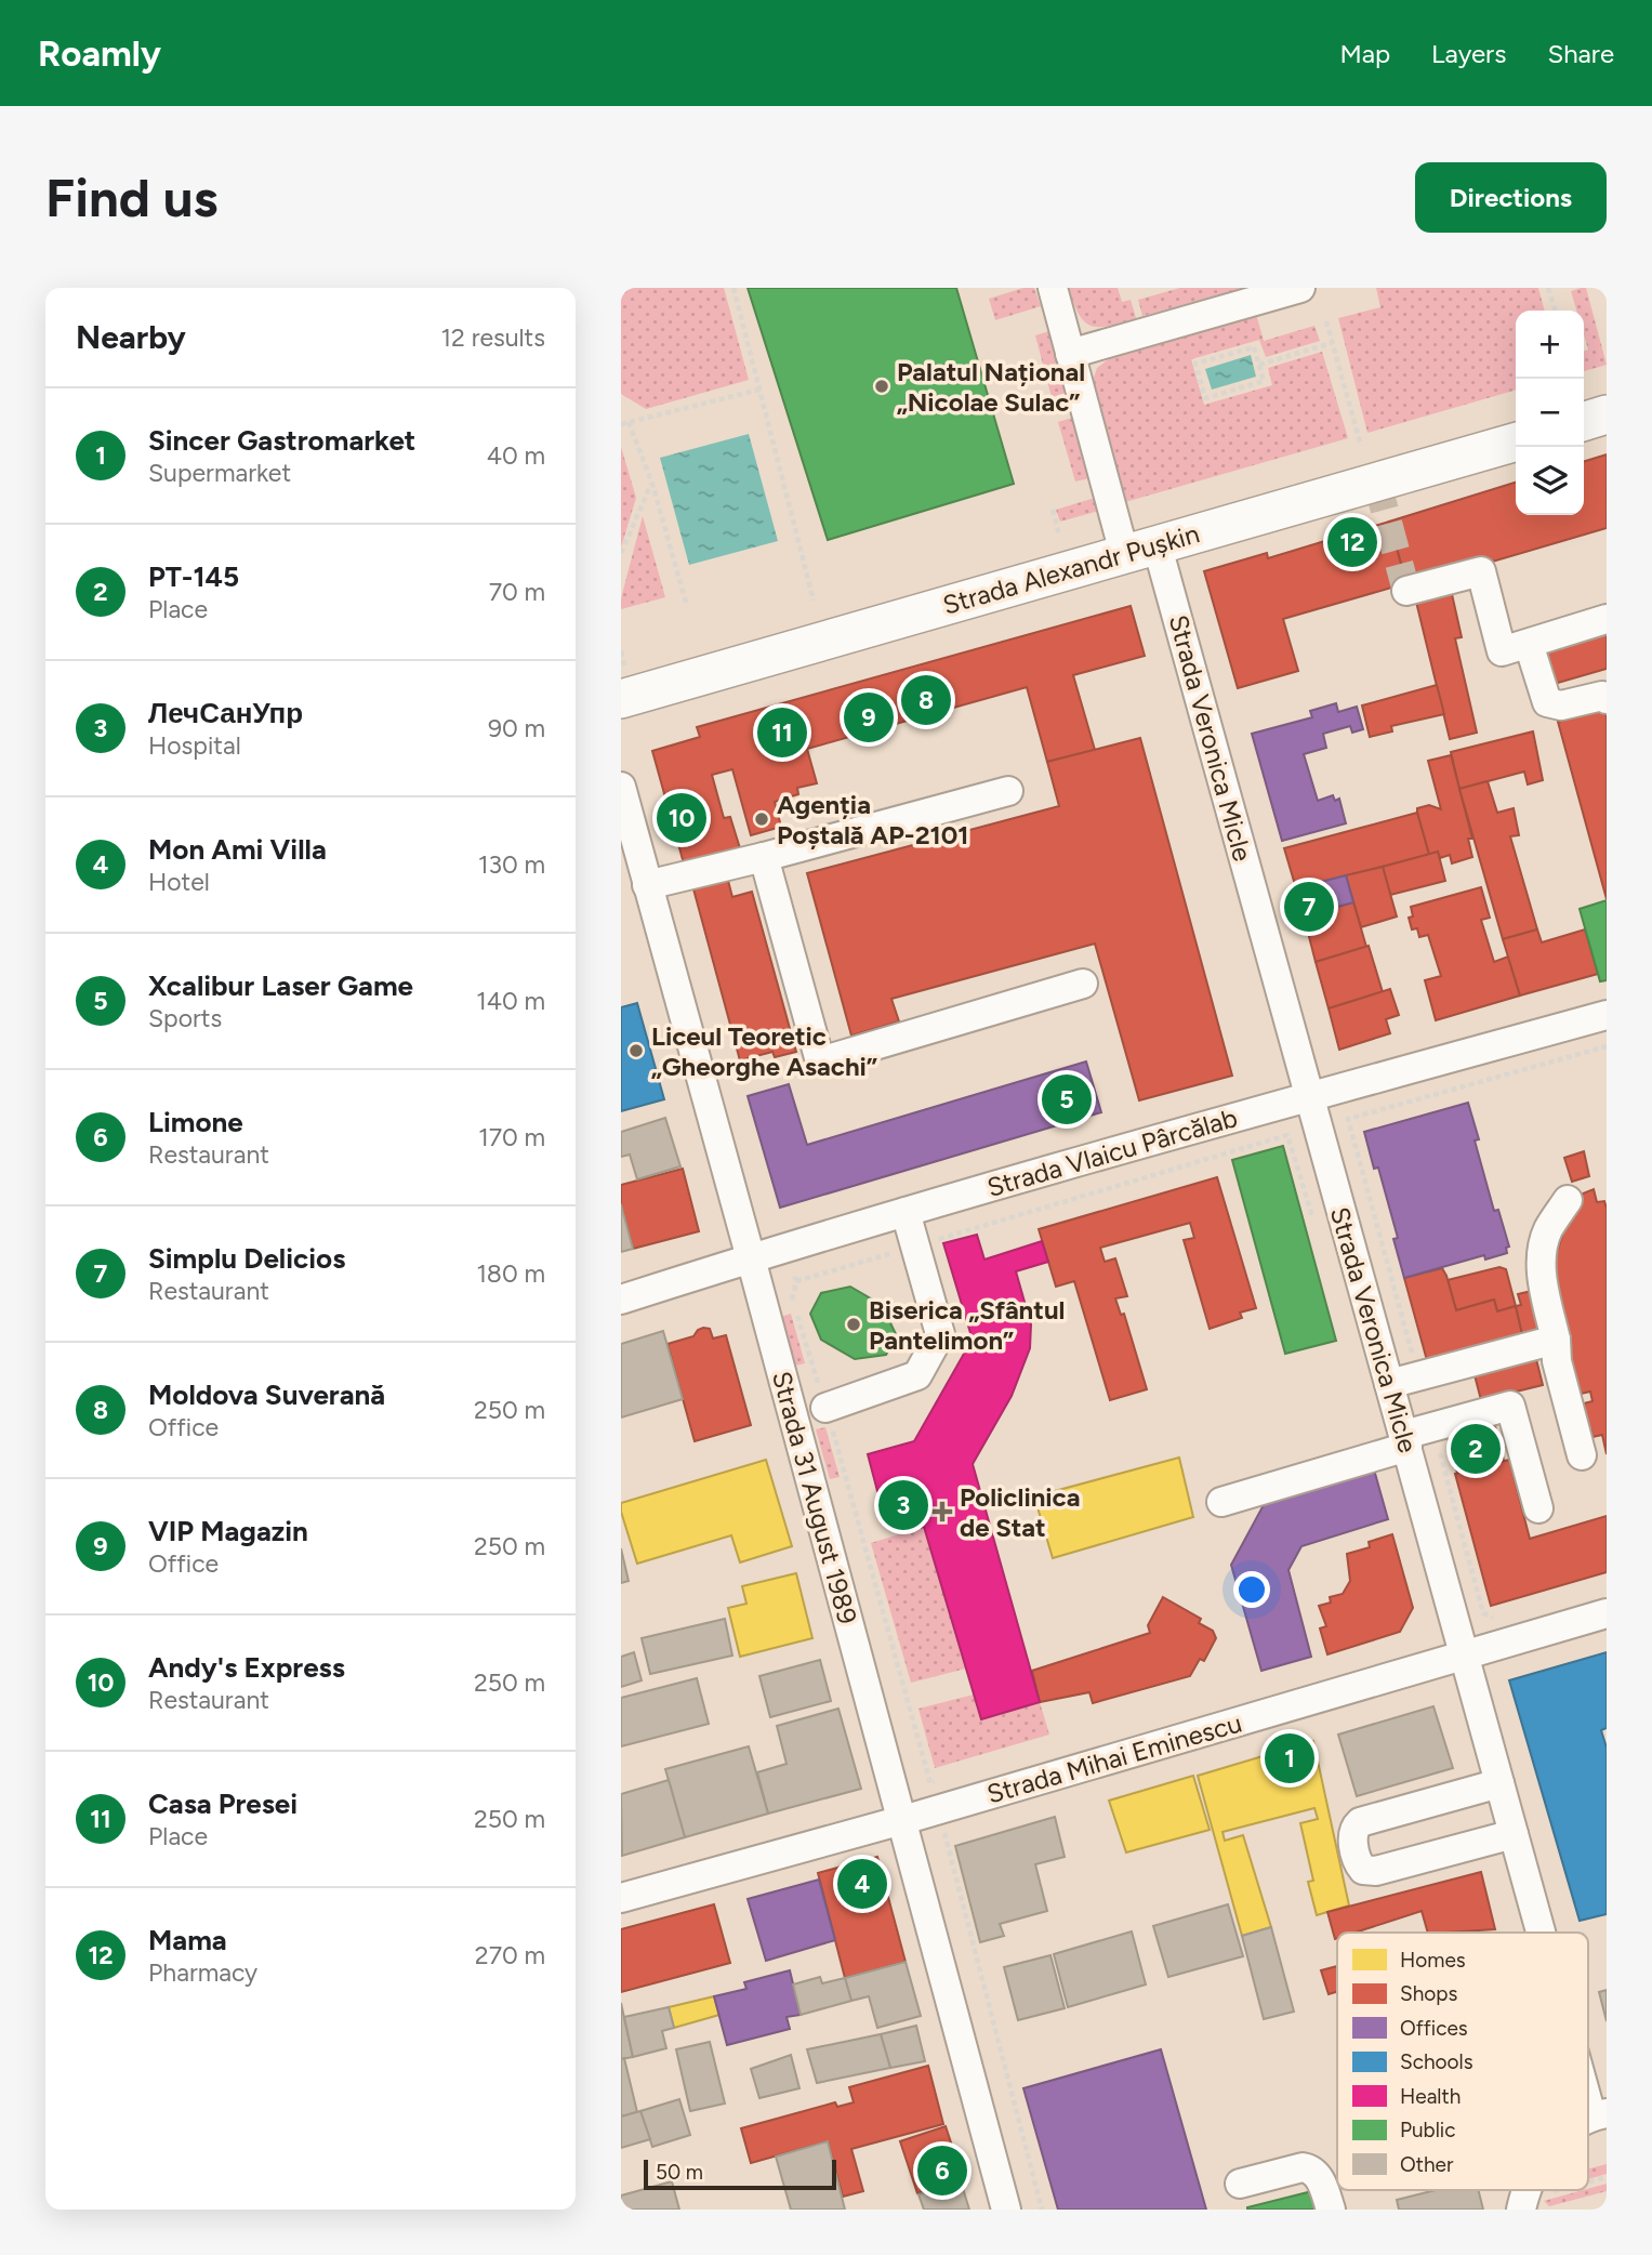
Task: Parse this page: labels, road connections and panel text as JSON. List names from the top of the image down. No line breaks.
{"streets":{"main road":["Strada Alexandr Pușkin"],"street":["Strada Veronica Micle","Strada Vlaicu Pârcălab","Strada 31 August 1989","Strada Mihai Eminescu"]},"crossings":[["Strada Alexandr Pușkin","Strada Veronica Micle"],["Strada Veronica Micle","Strada Vlaicu Pârcălab"],["Strada Veronica Micle","Strada Mihai Eminescu"],["Strada Vlaicu Pârcălab","Strada 31 August 1989"],["Strada 31 August 1989","Strada Mihai Eminescu"]],"places":{"other":["Palatul Național „Nicolae Sulac”","Agenția Poștală AP-2101","Liceul Teoretic „Gheorghe Asachi”","Biserica „Sfântul Pantelimon”"],"health":["Policlinica de Stat"]},"legend":["Homes","Shops","Offices","Schools","Health","Public","Other"],"scale_bar":"50 m","page":{"header":"Roamly","nav":["Map","Layers","Share"],"buttons":"Directions","title":"Find us","heading":["Nearby","12 results"],"map_buttons":["+","−"],"list":[{"mark":"1","name":"Sincer Gastromarket","note":"Supermarket","value":"40 m"},{"mark":"2","name":"PT-145","note":"Place","value":"70 m"},{"mark":"3","name":"ЛечСанУпр","note":"Hospital","value":"90 m"},{"mark":"4","name":"Mon Ami Villa","note":"Hotel","value":"130 m"},{"mark":"5","name":"Xcalibur Laser Game","note":"Sports","value":"140 m"},{"mark":"6","name":"Limone","note":"Restaurant","value":"170 m"},{"mark":"7","name":"Simplu Delicios","note":"Restaurant","value":"180 m"},{"mark":"8","name":"Moldova Suverană","note":"Office","value":"250 m"},{"mark":"9","name":"VIP Magazin","note":"Office","value":"250 m"},{"mark":"10","name":"Andy's Express","note":"Restaurant","value":"250 m"},{"mark":"11","name":"Casa Presei","note":"Place","value":"250 m"},{"mark":"12","name":"Mama","note":"Pharmacy","value":"270 m"}],"pins":["12","8","9","11","10","7","5","2","3","1","4","6"],"scale":"50 m"}}
